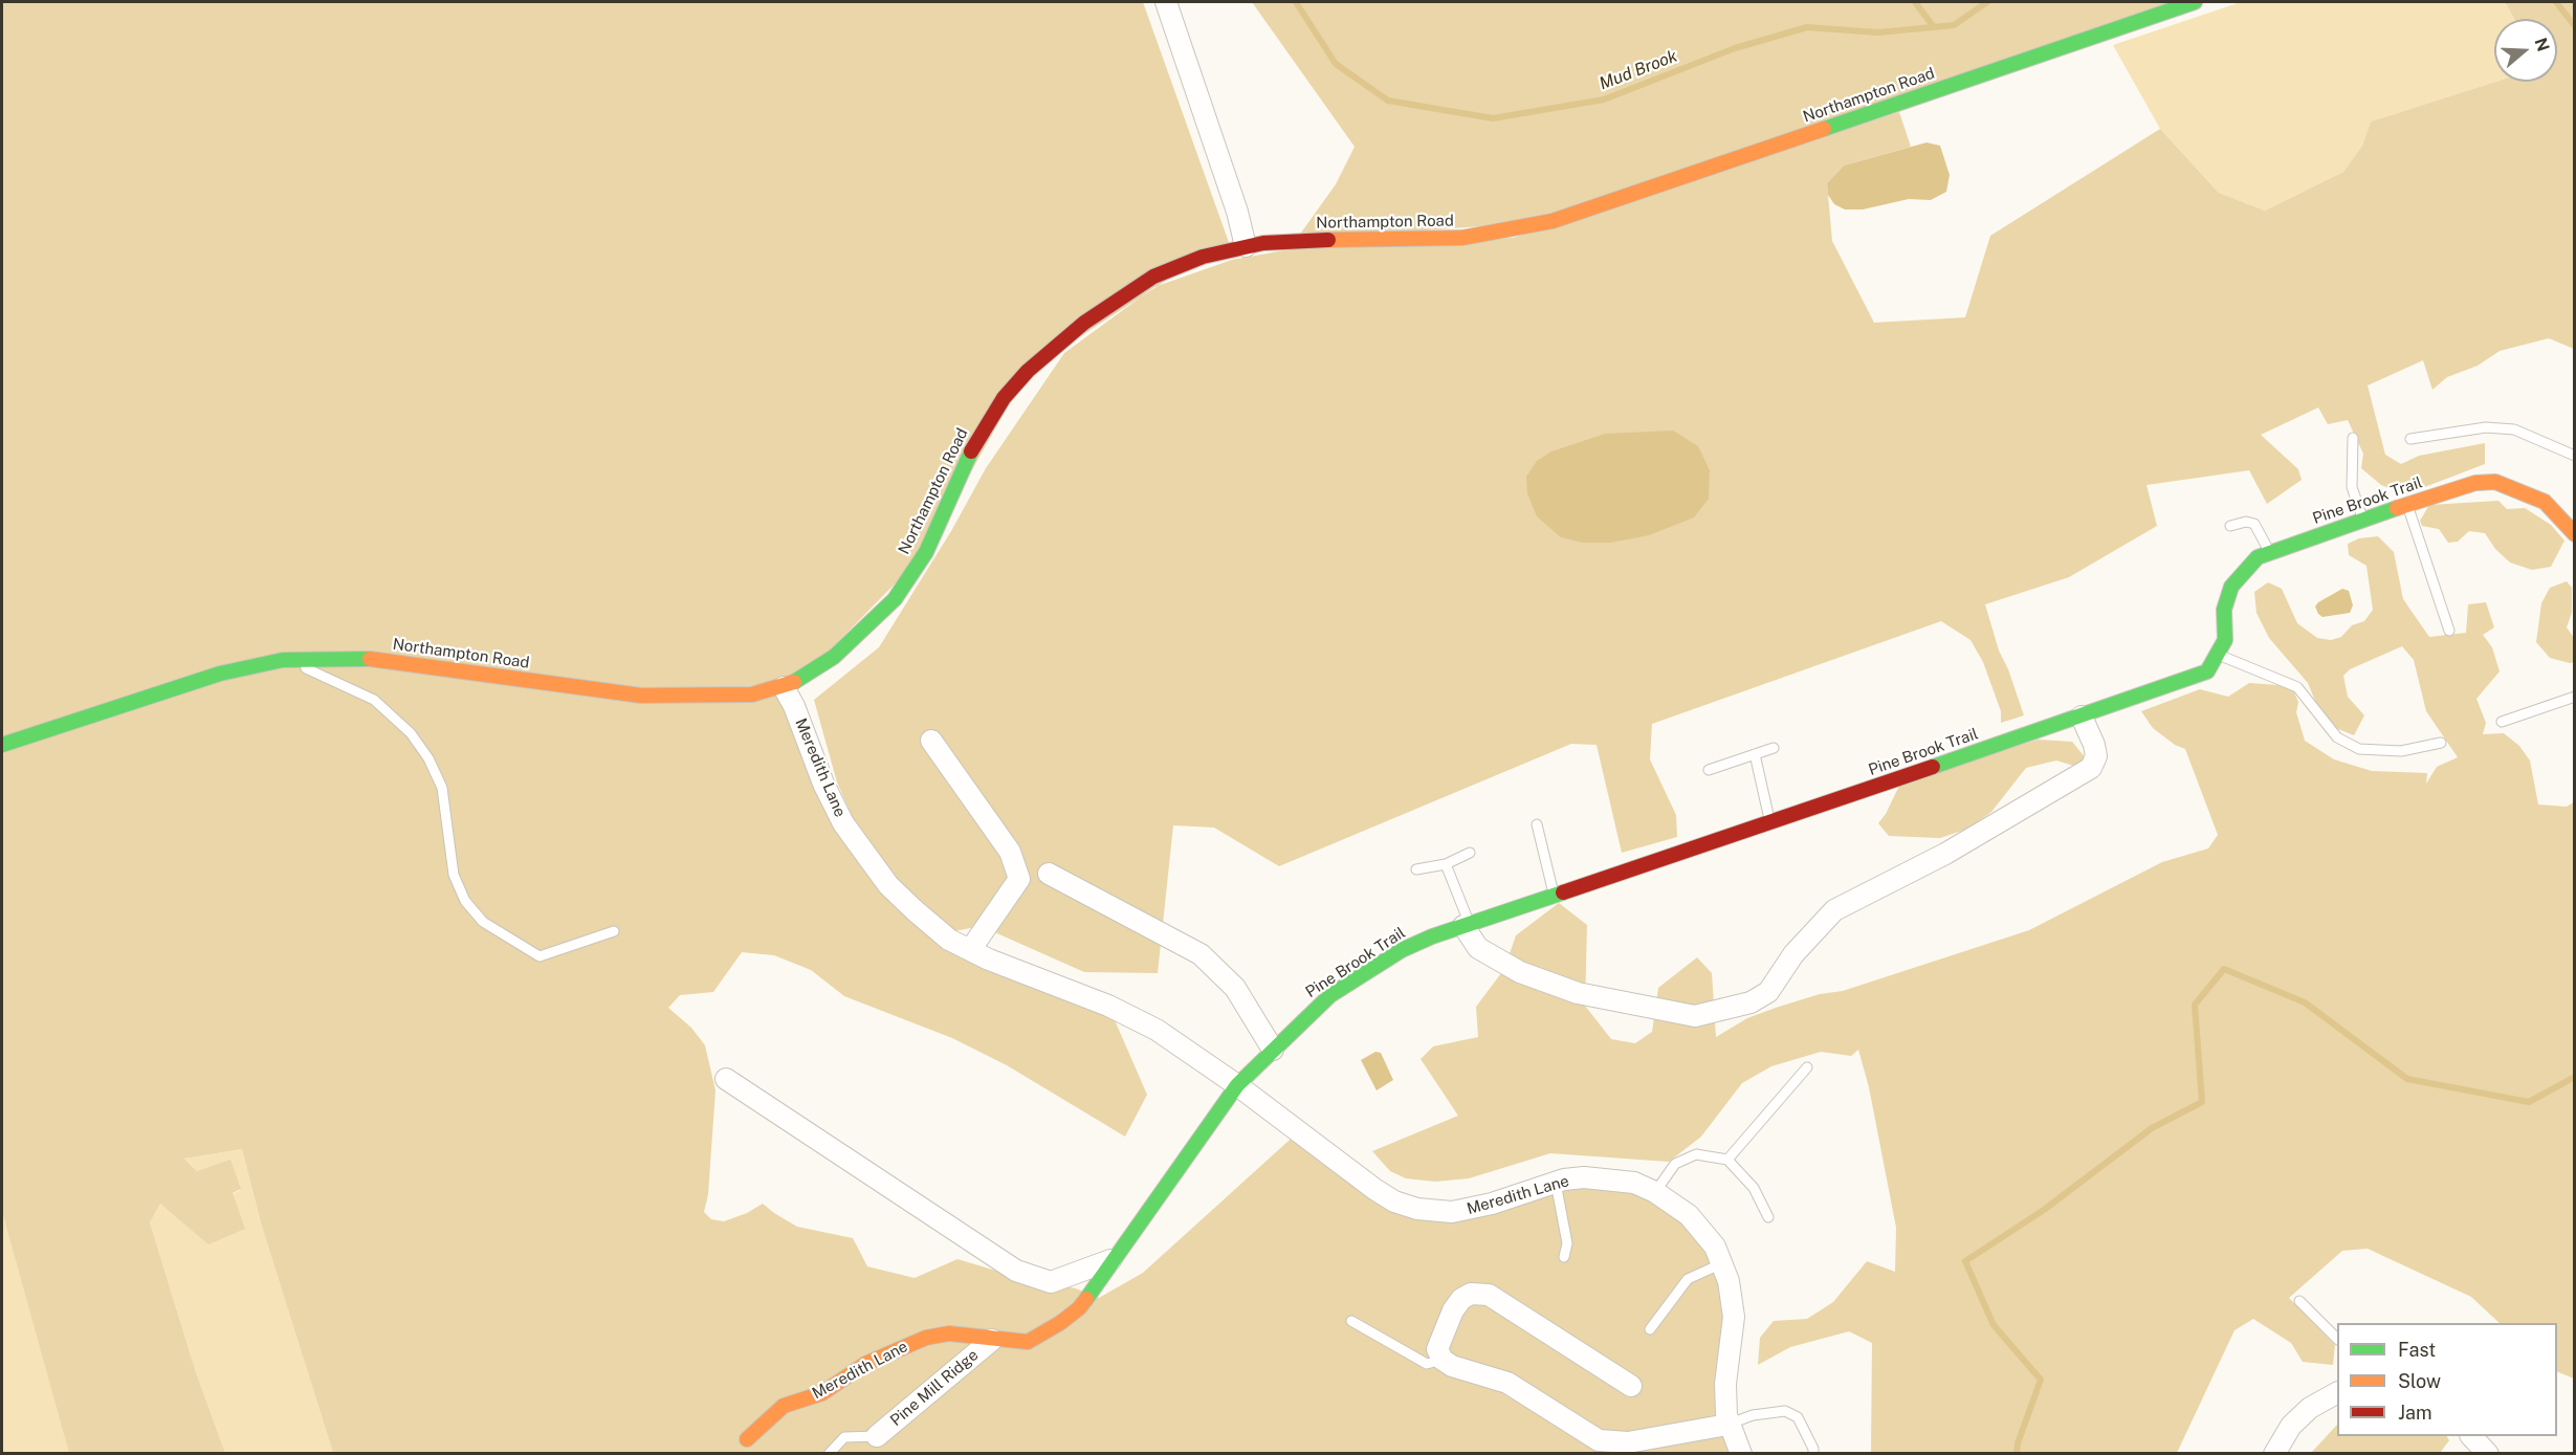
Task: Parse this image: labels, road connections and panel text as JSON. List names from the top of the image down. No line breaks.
{"streets":{"street":["Northampton Road","Pine Brook Trail","Meredith Lane","Pine Mill Ridge"]},"crossings":[["Northampton Road","Meredith Lane"],["Pine Brook Trail","Meredith Lane"],["Meredith Lane","Pine Mill Ridge"]],"water":["Mud Brook"],"legend":["Fast","Slow","Jam"],"north":"right"}
